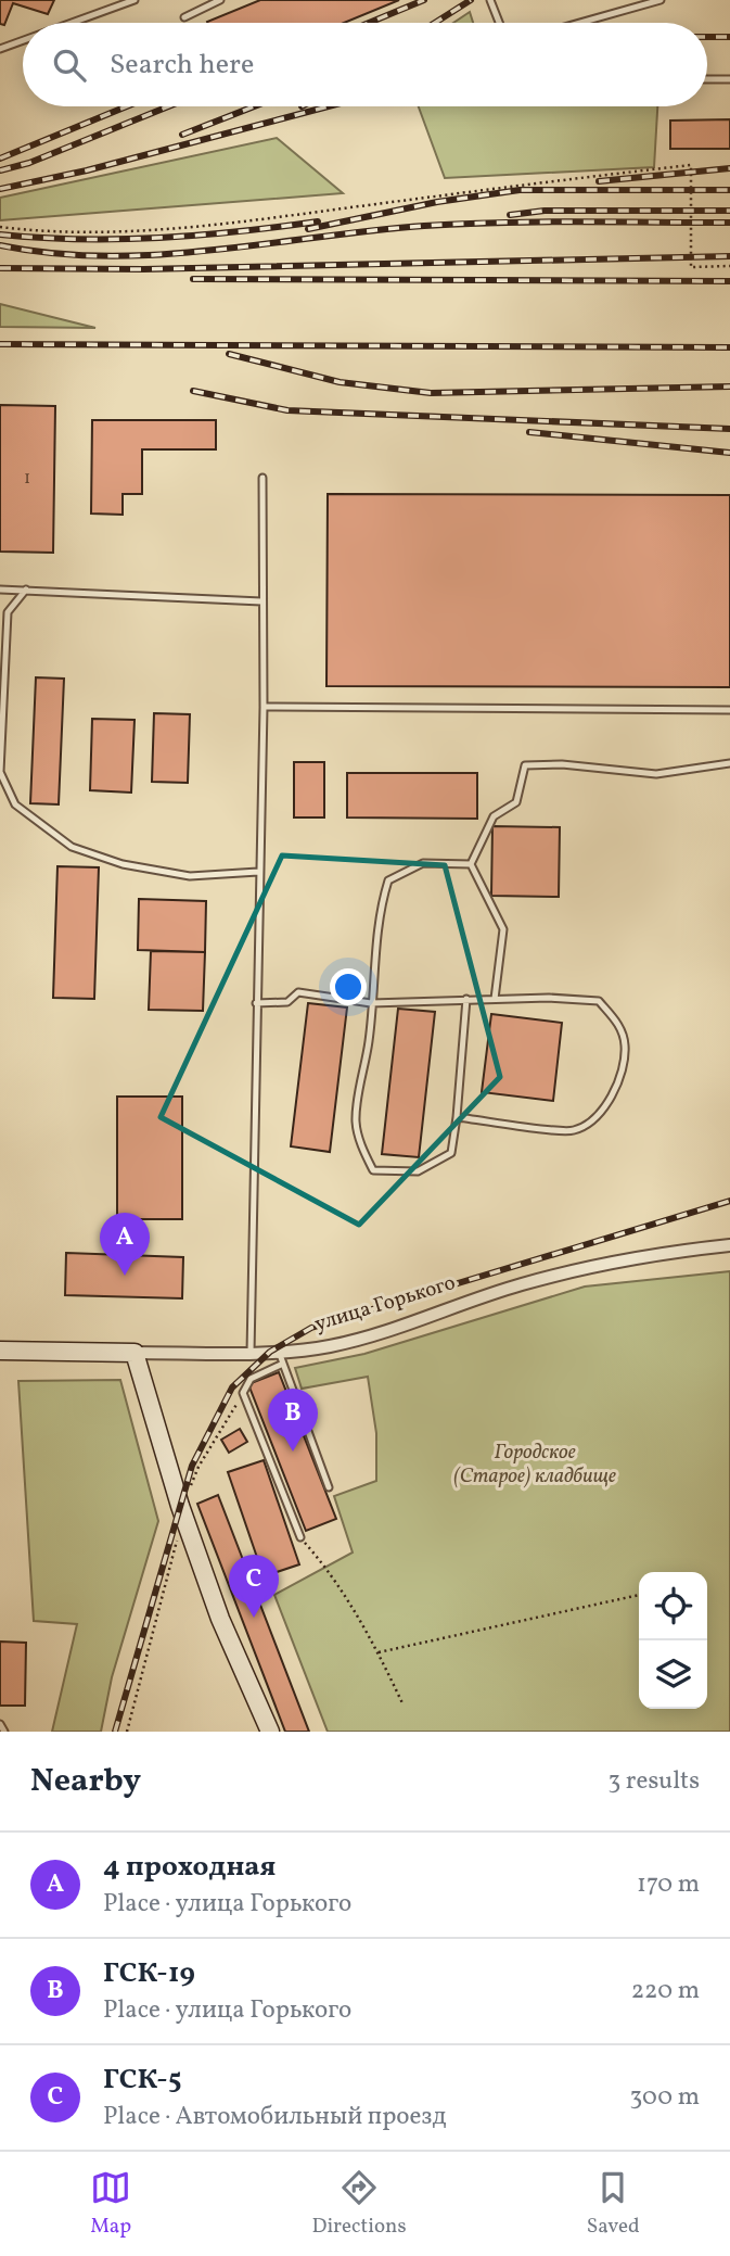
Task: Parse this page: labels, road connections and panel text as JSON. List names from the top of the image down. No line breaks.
{"streets":{"main road":["улица Горького"]},"parks":["Городское (Старое) кладбище"],"house_numbers":["1"],"page":{"search":"Search here","pins":["A","B","C"],"heading":["Nearby","3 results"],"list":[{"mark":"A","name":"4 проходная","note":"Place · улица Горького","value":"170 m"},{"mark":"B","name":"ГСК-19","note":"Place · улица Горького","value":"220 m"},{"mark":"C","name":"ГСК-5","note":"Place · Автомобильный проезд","value":"300 m"}],"nav":["Map","Directions","Saved"]}}
